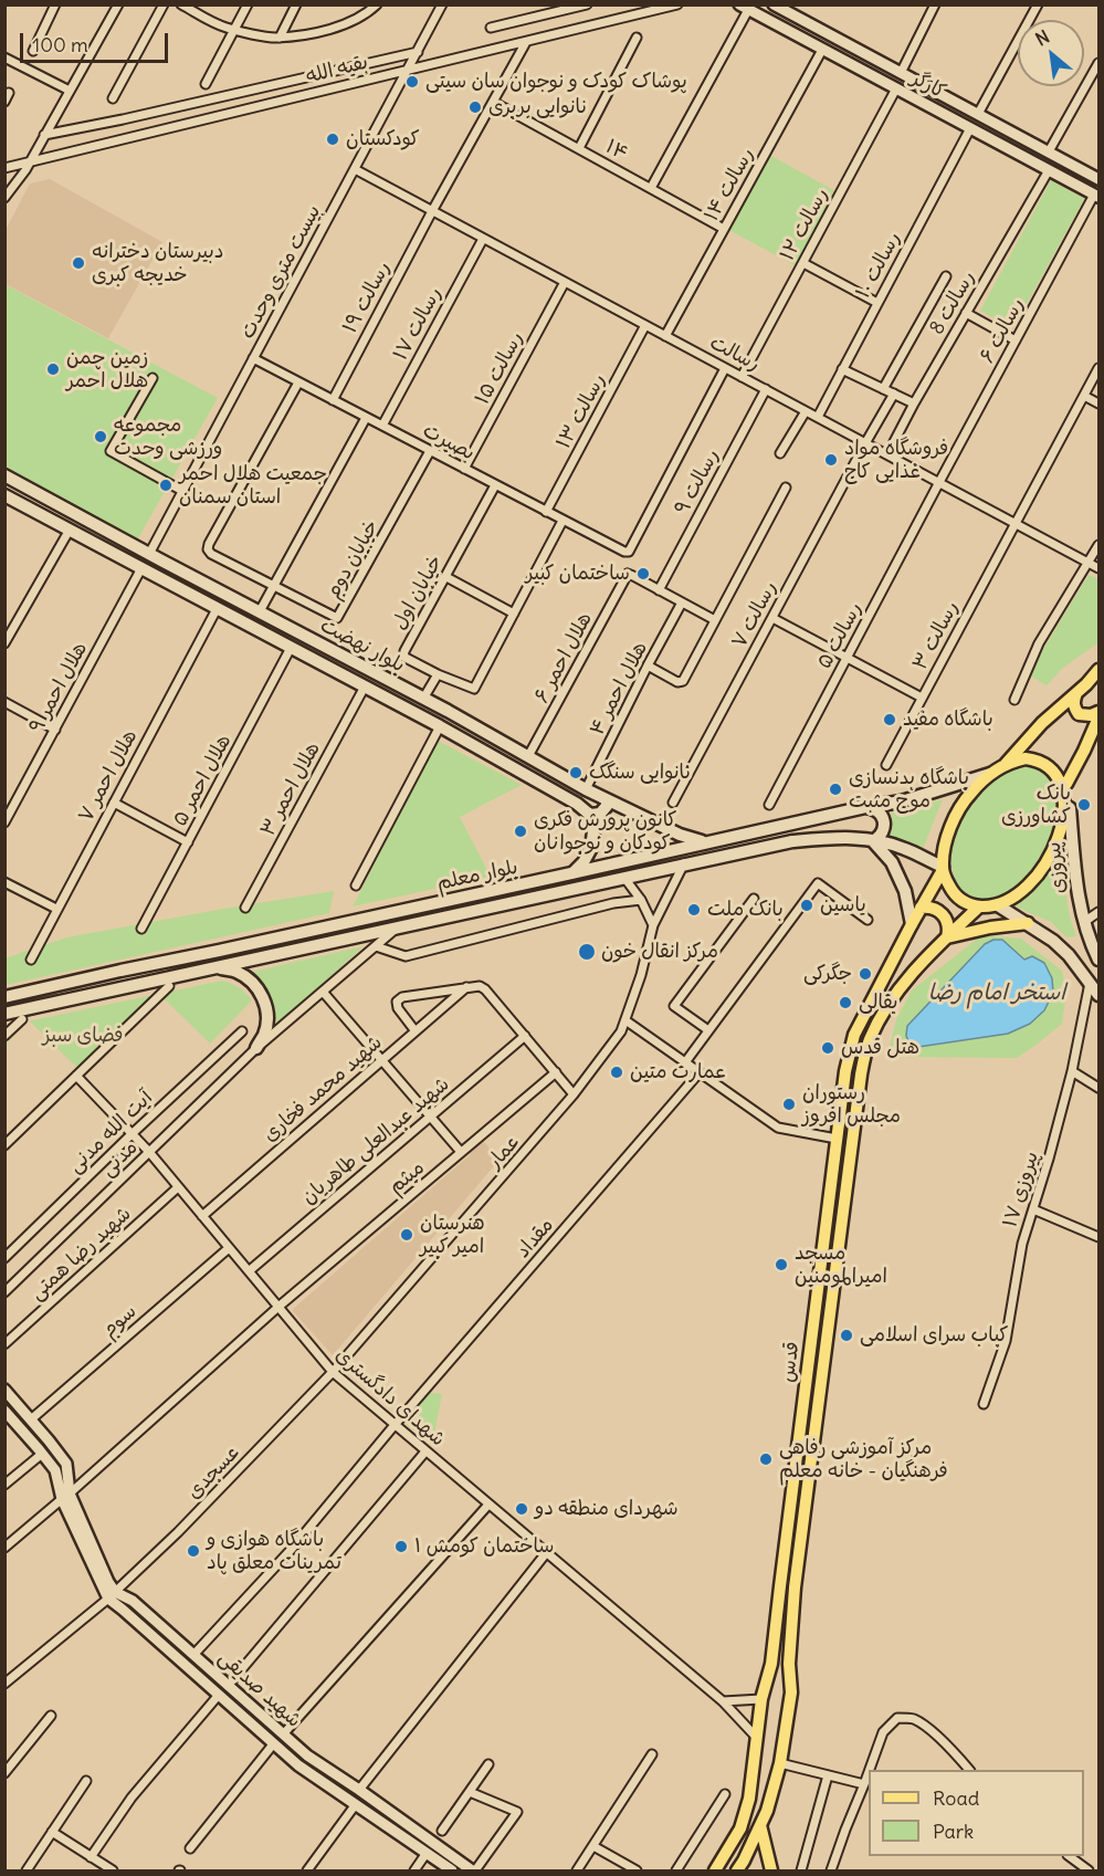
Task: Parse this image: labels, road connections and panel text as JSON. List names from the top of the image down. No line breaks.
{"streets":{"main road":["بلوار نهضت","پیروزی","بلوار معلم","قدس"],"street":["بقیه الله","کارگر","۱۴","رسالت ۱۴","رسالت ۱۲","رسالت ۱۰","بیست متری وحدت","رسالت ۱۹","رسالت 8","رسالت ۱۷","رسالت ۶","رسالت","رسالت ۱۵","رسالت ۱۳","بصیرت","رسالت ۹","خیابان دوم","خیابان اول","رسالت ۷","رسالت ۵","رسالت ۳","هلال احمر ۶","هلال احمر ۹","هلال احمر ۴","هلال احمر ۷","هلال احمر ۵","هلال احمر ۳","شهید محمد فخاری","آیت الله مدنی","شهید عبدالعلی طاهریان","عمار","مدنی","میثم","پیروزی ۱۷","مقداد","شهید رضا همتی","سوم","شهدای دادگستری","عسجدی","شهید صدیقی"]},"crossings":[["بقیه الله","بیست متری وحدت"],["بقیه الله","رسالت ۱۹"],["کارگر","رسالت ۱۴"],["کارگر","رسالت ۱۲"],["کارگر","رسالت ۱۰"],["کارگر","رسالت 8"],["کارگر","رسالت ۶"],["۱۴","رسالت ۱۴"],["۱۴","رسالت ۱۹"],["رسالت ۱۴","رسالت"],["رسالت ۱۲","رسالت"],["رسالت ۱۰","رسالت"],["بیست متری وحدت","رسالت"],["بیست متری وحدت","بصیرت"],["بیست متری وحدت","بلوار نهضت"],["رسالت ۱۹","رسالت"],["رسالت ۱۹","بصیرت"],["رسالت 8","رسالت"],["رسالت ۱۷","رسالت"],["رسالت ۱۷","بصیرت"],["رسالت ۶","رسالت"],["رسالت ۶","رسالت ۵"],["رسالت","رسالت ۱۵"],["رسالت","رسالت ۱۳"],["رسالت","بصیرت"],["رسالت","رسالت ۹"],["رسالت","رسالت ۷"],["رسالت","رسالت ۵"],["رسالت","رسالت ۳"],["رسالت ۱۵","بصیرت"],["رسالت ۱۳","بصیرت"],["بصیرت","خیابان دوم"],["بصیرت","خیابان اول"],["رسالت ۹","هلال احمر ۶"],["بلوار نهضت","هلال احمر ۶"],["بلوار نهضت","هلال احمر ۹"],["بلوار نهضت","هلال احمر ۴"],["بلوار نهضت","هلال احمر ۷"],["بلوار نهضت","هلال احمر ۵"],["بلوار نهضت","هلال احمر ۳"],["بلوار نهضت","بلوار معلم"],["پیروزی","بلوار معلم"],["پیروزی","قدس"],["بلوار معلم","عمار"],["بلوار معلم","مدنی"],["بلوار معلم","قدس"],["شهید محمد فخاری","شهدای دادگستری"],["آیت الله مدنی","شهدای دادگستری"],["شهید عبدالعلی طاهریان","شهدای دادگستری"],["عمار","شهدای دادگستری"],["عمار","عسجدی"],["مدنی","شهدای دادگستری"],["میثم","شهدای دادگستری"],["میثم","شهید صدیقی"],["مقداد","شهدای دادگستری"],["مقداد","شهید صدیقی"],["شهید رضا همتی","شهدای دادگستری"],["سوم","شهدای دادگستری"],["قدس","شهدای دادگستری"],["شهدای دادگستری","عسجدی"],["عسجدی","شهید صدیقی"]],"water":["استخر امام رضا"],"parks":["فضای سبز"],"places":["پوشاک کودک و نوجوان سان سیتی","نانوایی بربری","کودکستان","دبیرستان دخترانه خدیجه کبری","زمین چمن هلال احمر","مجموعه ورزشی وحدت","فروشگاه مواد غذایی کاج","جمعیت هلال احمر استان سمنان","ساختمان کبیر","باشگاه مفید","نانوایی سنگک","باشگاه بدنسازی موج مثبت","بانک کشاورزی","کانون پرورش فکری کودکان و نوجوانان","یاسین","بانک ملت","مرکز انقال خون","جگرکی","بقالی","هتل قدس","عمارت متین","رستوران مجلس افروز","هنرستان امیر کبیر","مسجد امیرالمومنین","کباب سرای اسلامی","مرکز آموزشی رفاهی فرهنگیان - خانه معلم","شهردای منطقه دو","ساختمان کومش ۱","باشگاه هوازی و تمرینات معلق پاد"],"legend":["Road","Park"],"scale_bar":"100 m","north":"top left"}
